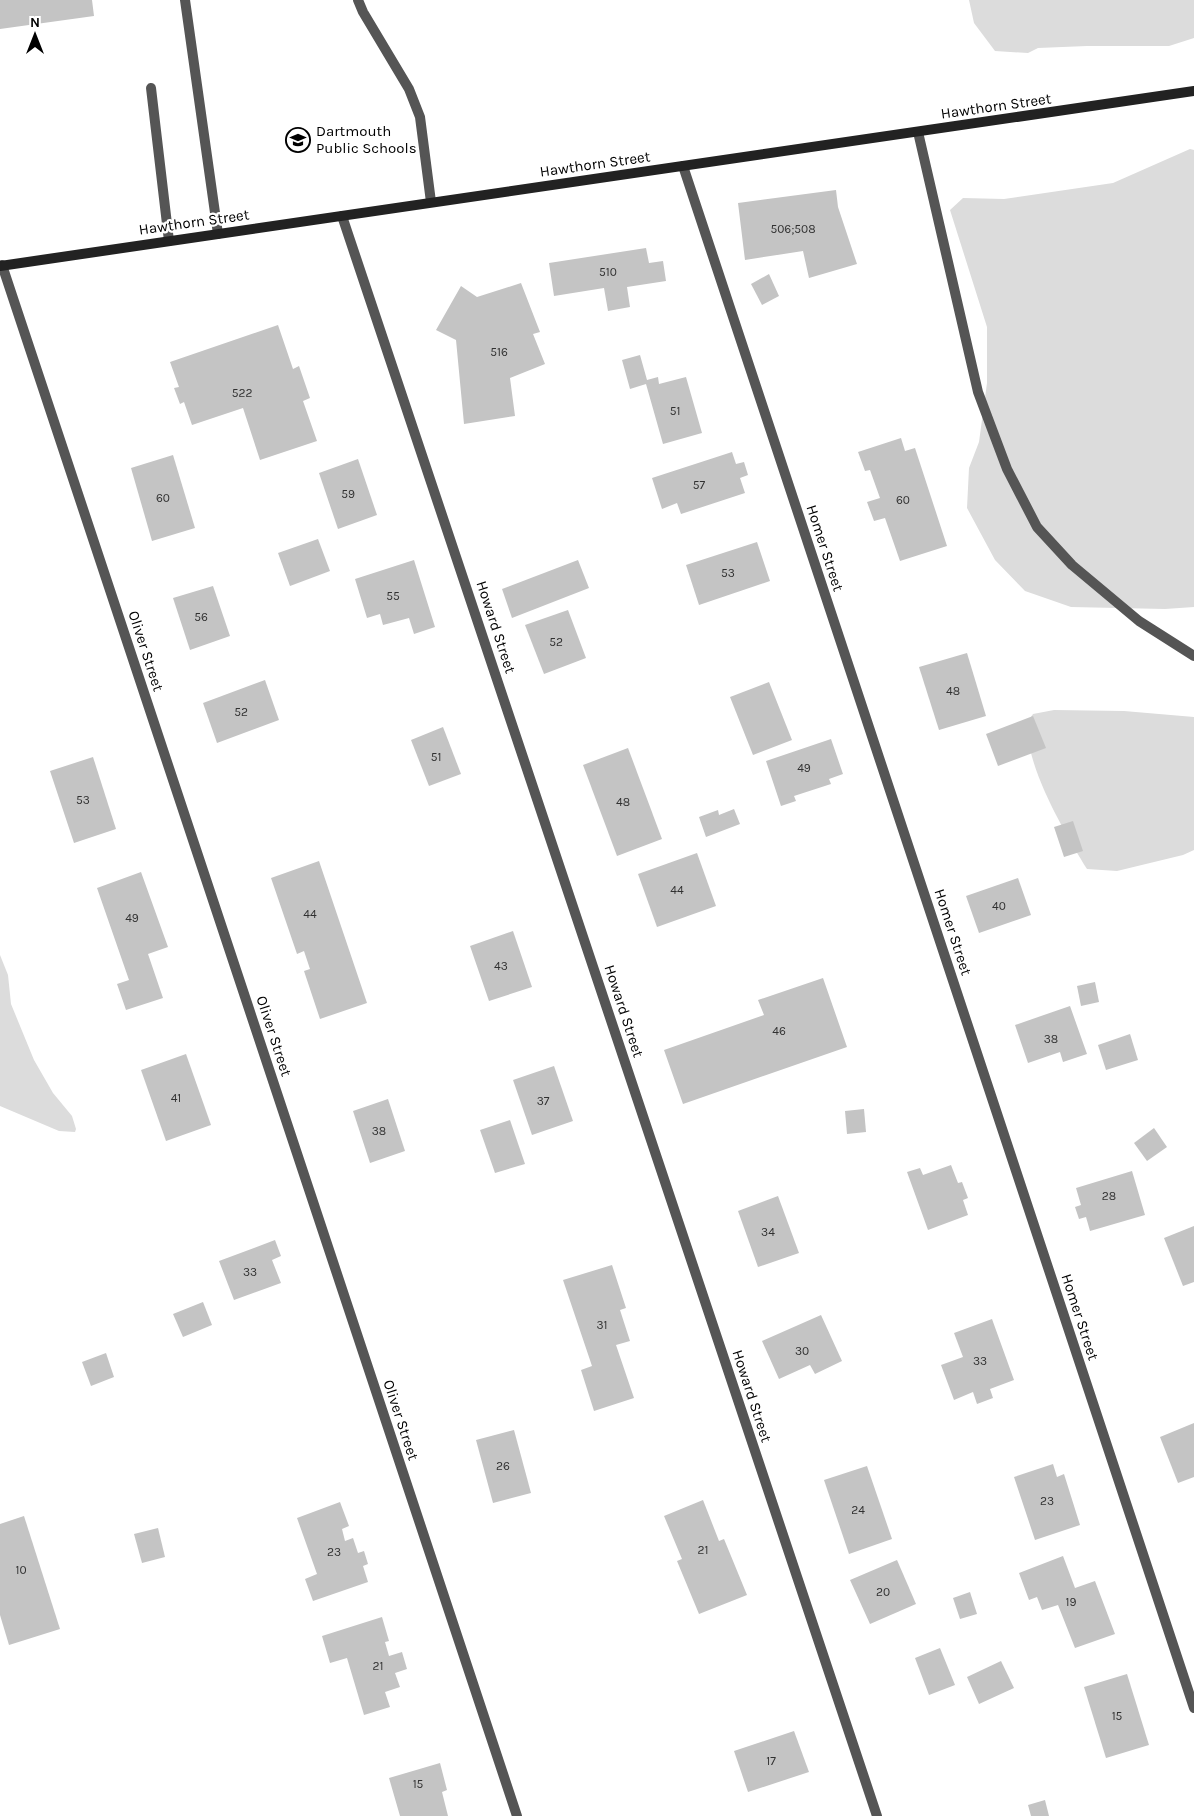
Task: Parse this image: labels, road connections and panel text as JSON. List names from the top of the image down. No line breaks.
{"streets":{"main road":["Hawthorn Street"],"street":["Homer Street","Howard Street","Oliver Street"]},"crossings":[["Hawthorn Street","Homer Street"],["Hawthorn Street","Howard Street"],["Hawthorn Street","Oliver Street"]],"places":{"school or university":["Dartmouth Public Schools"]},"house_numbers":["506;508","510","516","522","51","57","59","60","60","53","55","56","52","48","52","51","49","53","48","44","40","44","49","43","46","38","41","37","38","28","34","33","31","30","33","26","23","24","21","23","10","20","19","21","15","17","15"],"north":"top"}
